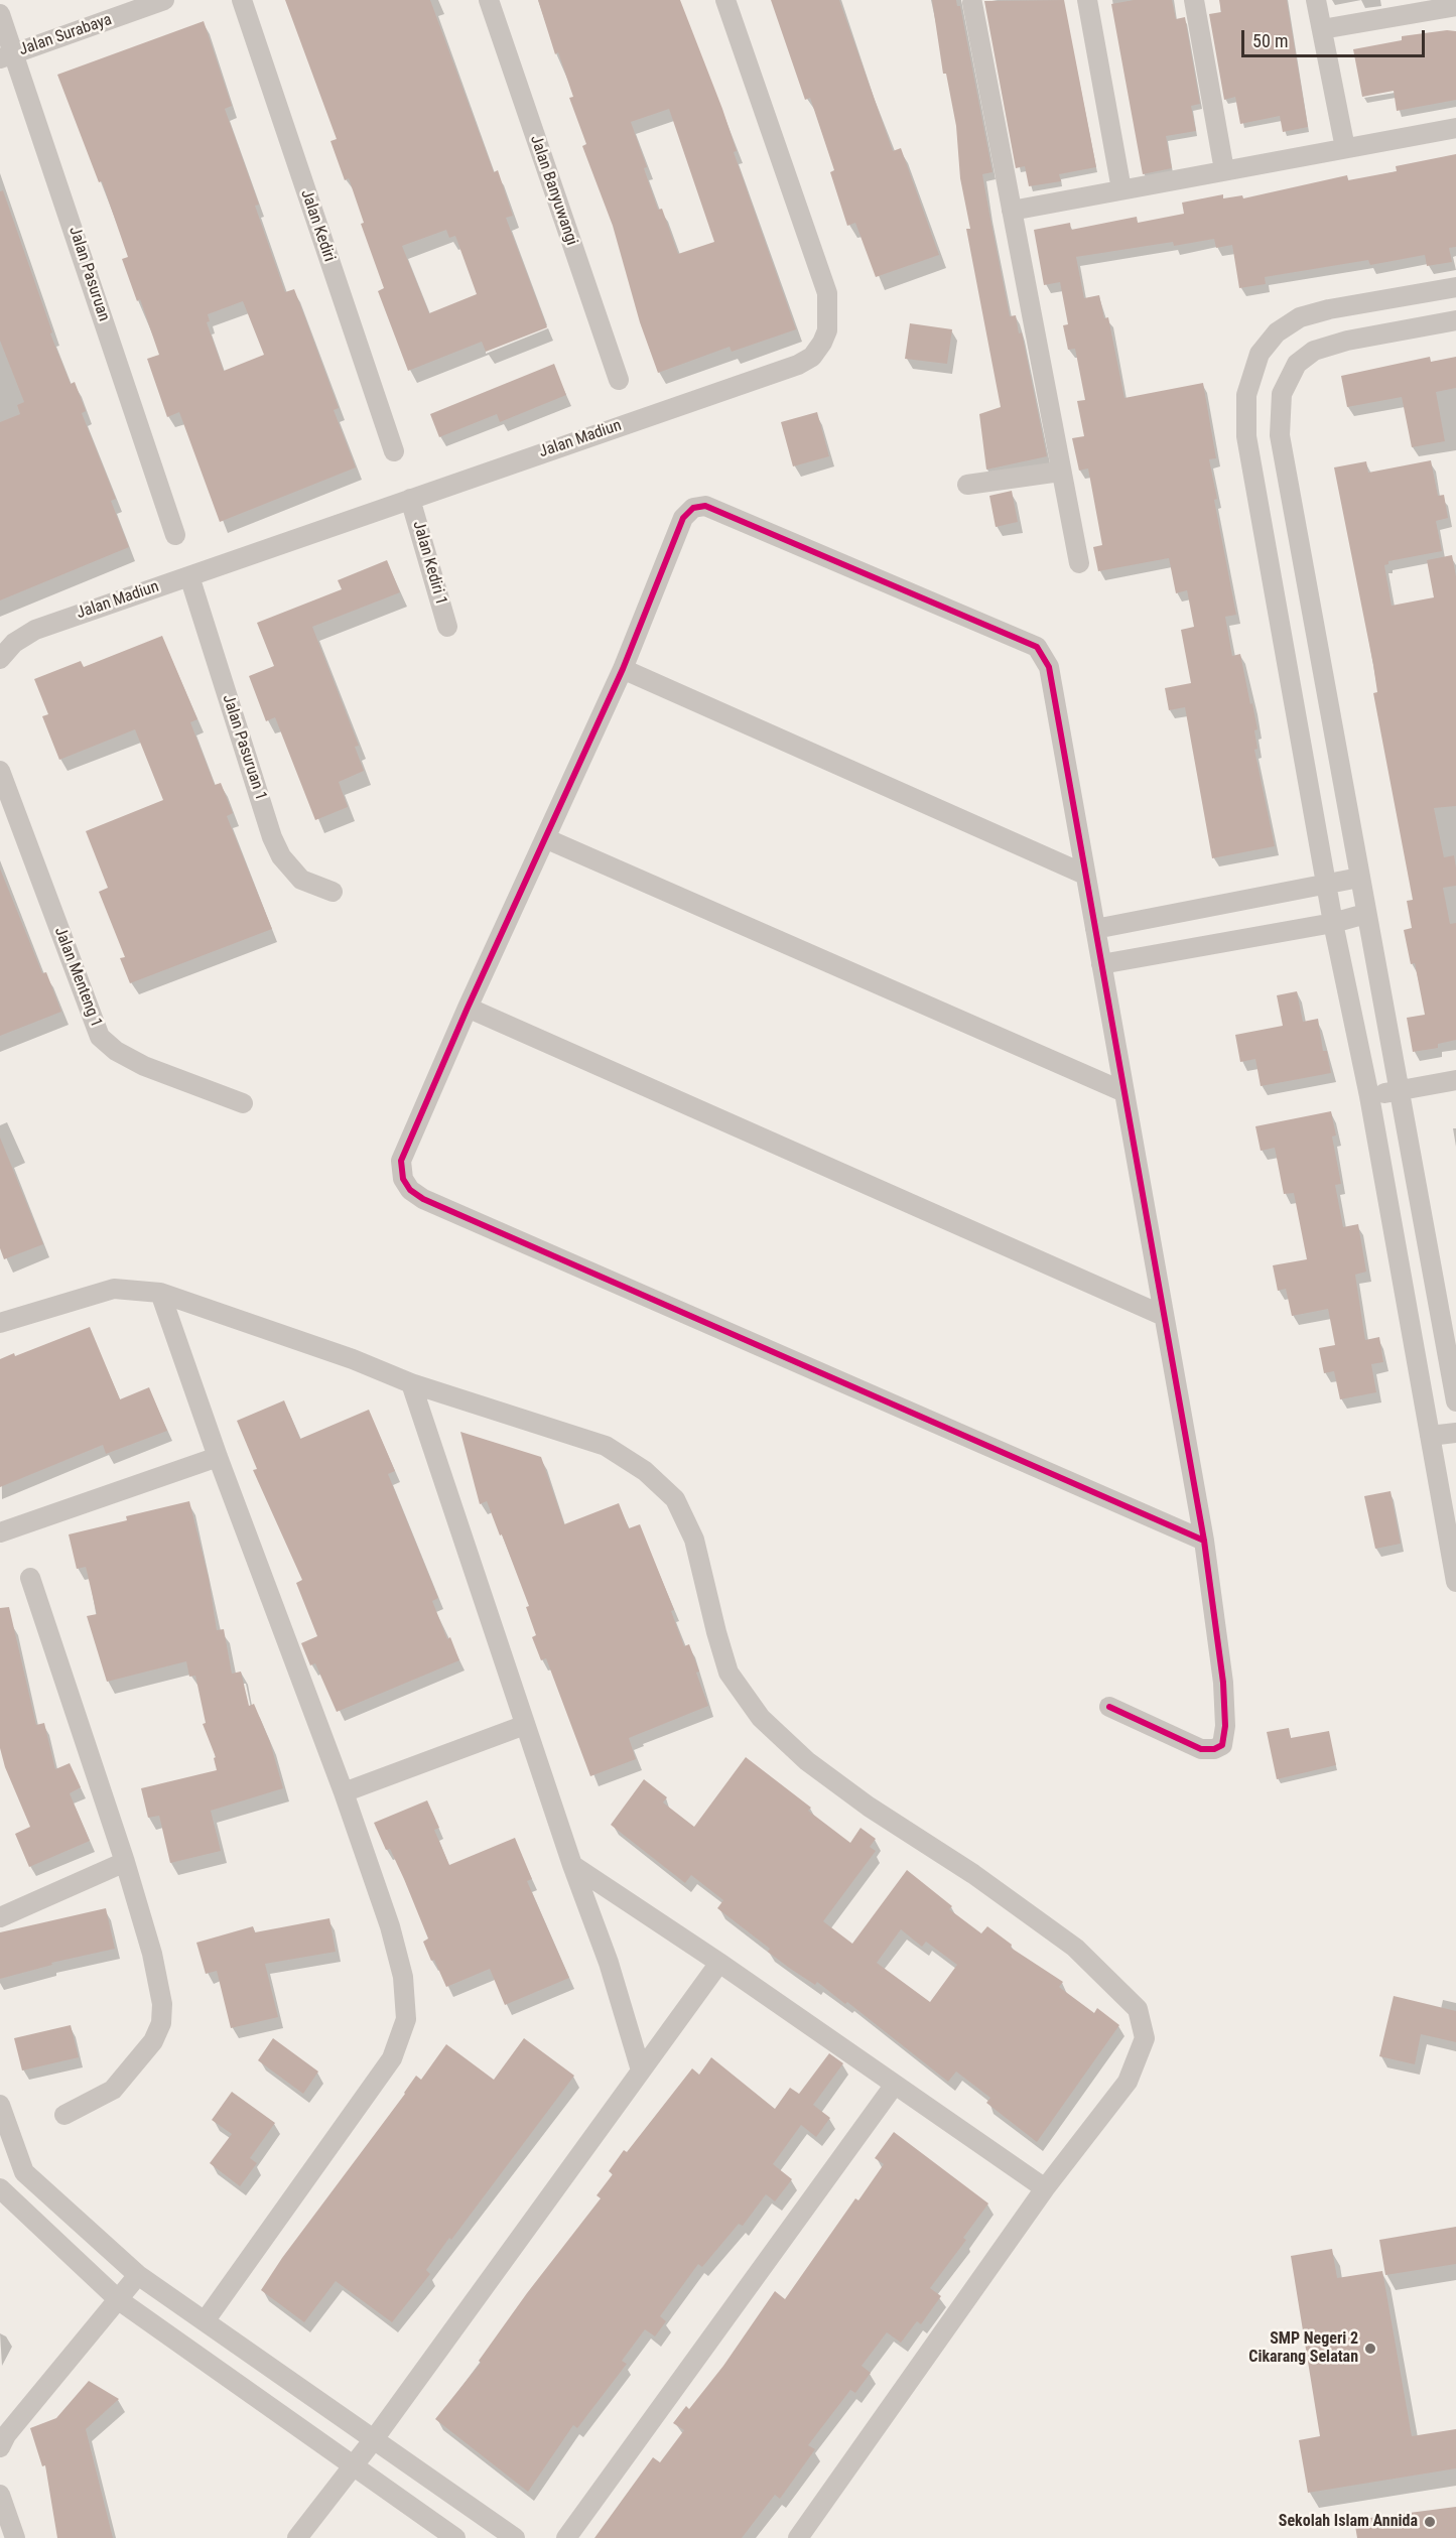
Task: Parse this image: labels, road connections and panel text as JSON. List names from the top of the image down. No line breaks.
{"streets":{"street":["Jalan Surabaya","Jalan Banyuwangi","Jalan Kediri","Jalan Pasuruan","Jalan Madiun","Jalan Kediri 1","Jalan Pasuruan 1","Jalan Menteng 1"]},"crossings":[["Jalan Surabaya","Jalan Pasuruan"],["Jalan Madiun","Jalan Kediri 1"],["Jalan Madiun","Jalan Pasuruan 1"]],"places":["SMP Negeri 2 Cikarang Selatan","Sekolah Islam Annida"],"scale_bar":"50 m"}
